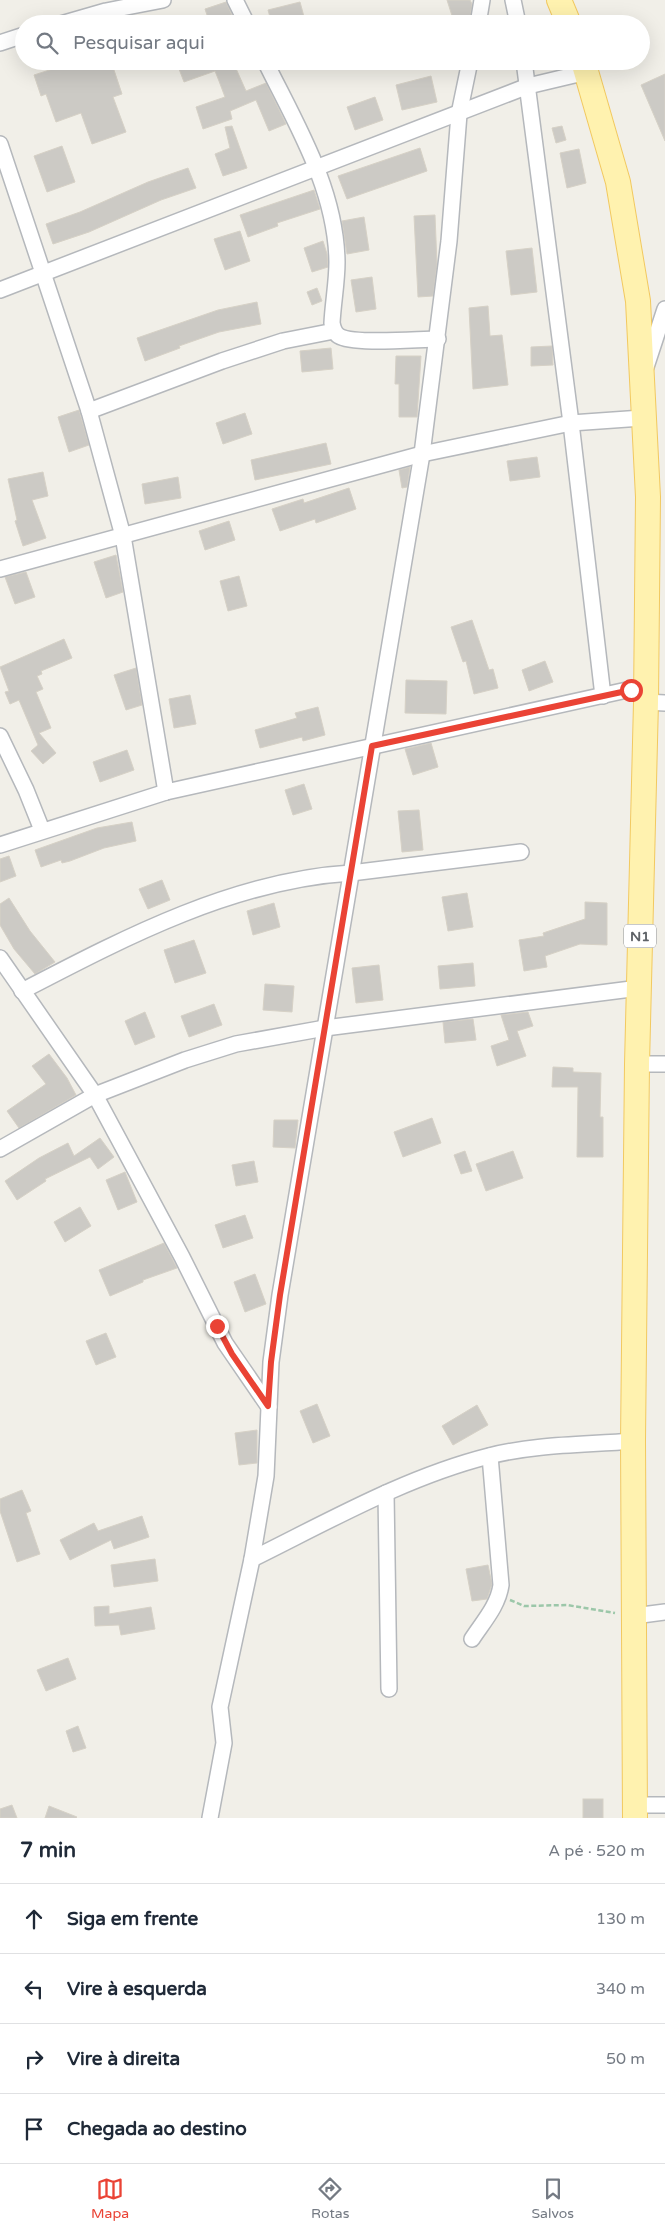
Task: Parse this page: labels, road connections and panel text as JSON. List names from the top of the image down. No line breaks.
{"streets":{"main road":["N1"]},"page":{"search":"Pesquisar aqui","heading":["7 min","A pé · 520 m"],"list":[["Siga em frente","130 m"],["Vire à esquerda","340 m"],["Vire à direita","50 m"],"Chegada ao destino"],"nav":["Mapa","Rotas","Salvos"]}}
